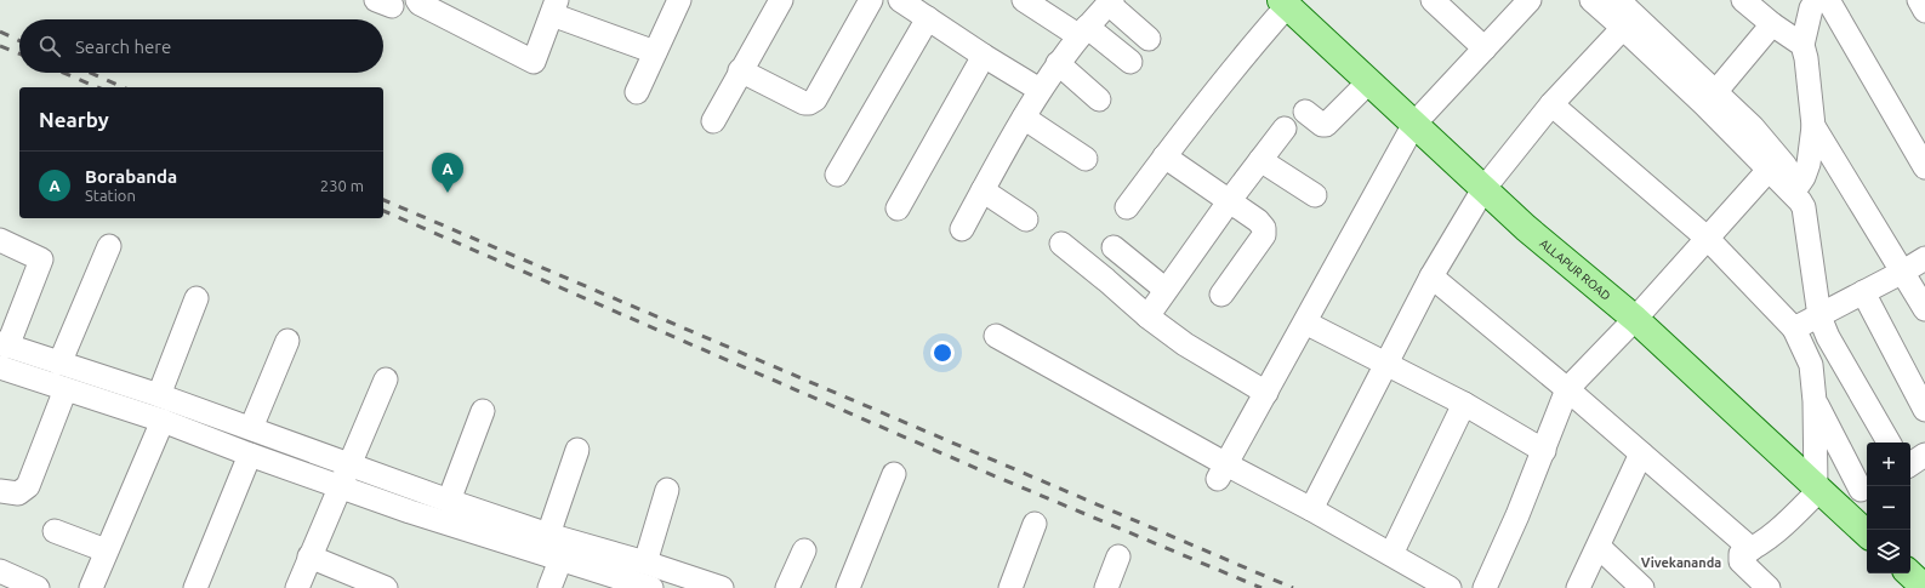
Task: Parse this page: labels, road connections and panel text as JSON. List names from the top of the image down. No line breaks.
{"streets":{"main road":["ALLAPUR ROAD"]},"districts":["Vivekananda"],"page":{"search":"Search here","heading":"Nearby","list":[{"mark":"A","name":"Borabanda","note":"Station","value":"230 m"}],"pins":"A","map_buttons":["+","−"]}}
